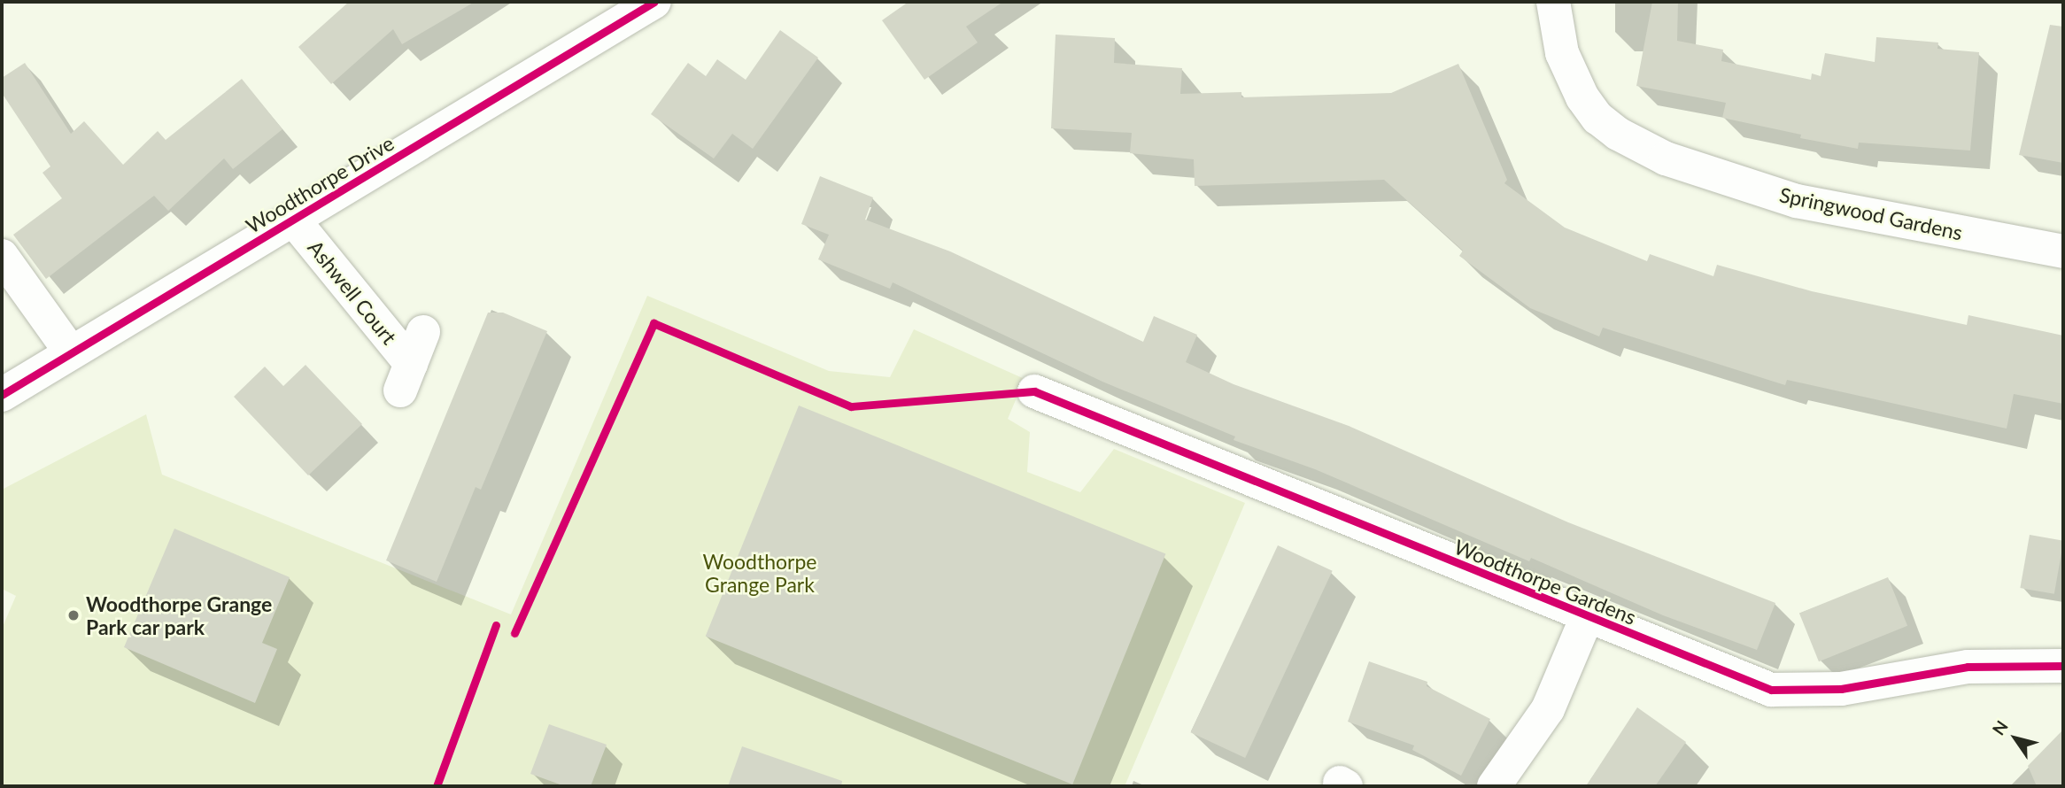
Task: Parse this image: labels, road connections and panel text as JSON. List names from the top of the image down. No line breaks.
{"streets":{"street":["Woodthorpe Drive","Springwood Gardens","Ashwell Court","Woodthorpe Gardens"]},"crossings":[["Woodthorpe Drive","Ashwell Court"]],"parks":["Woodthorpe Grange Park"],"places":["Woodthorpe Grange Park car park"],"north":"top left"}
